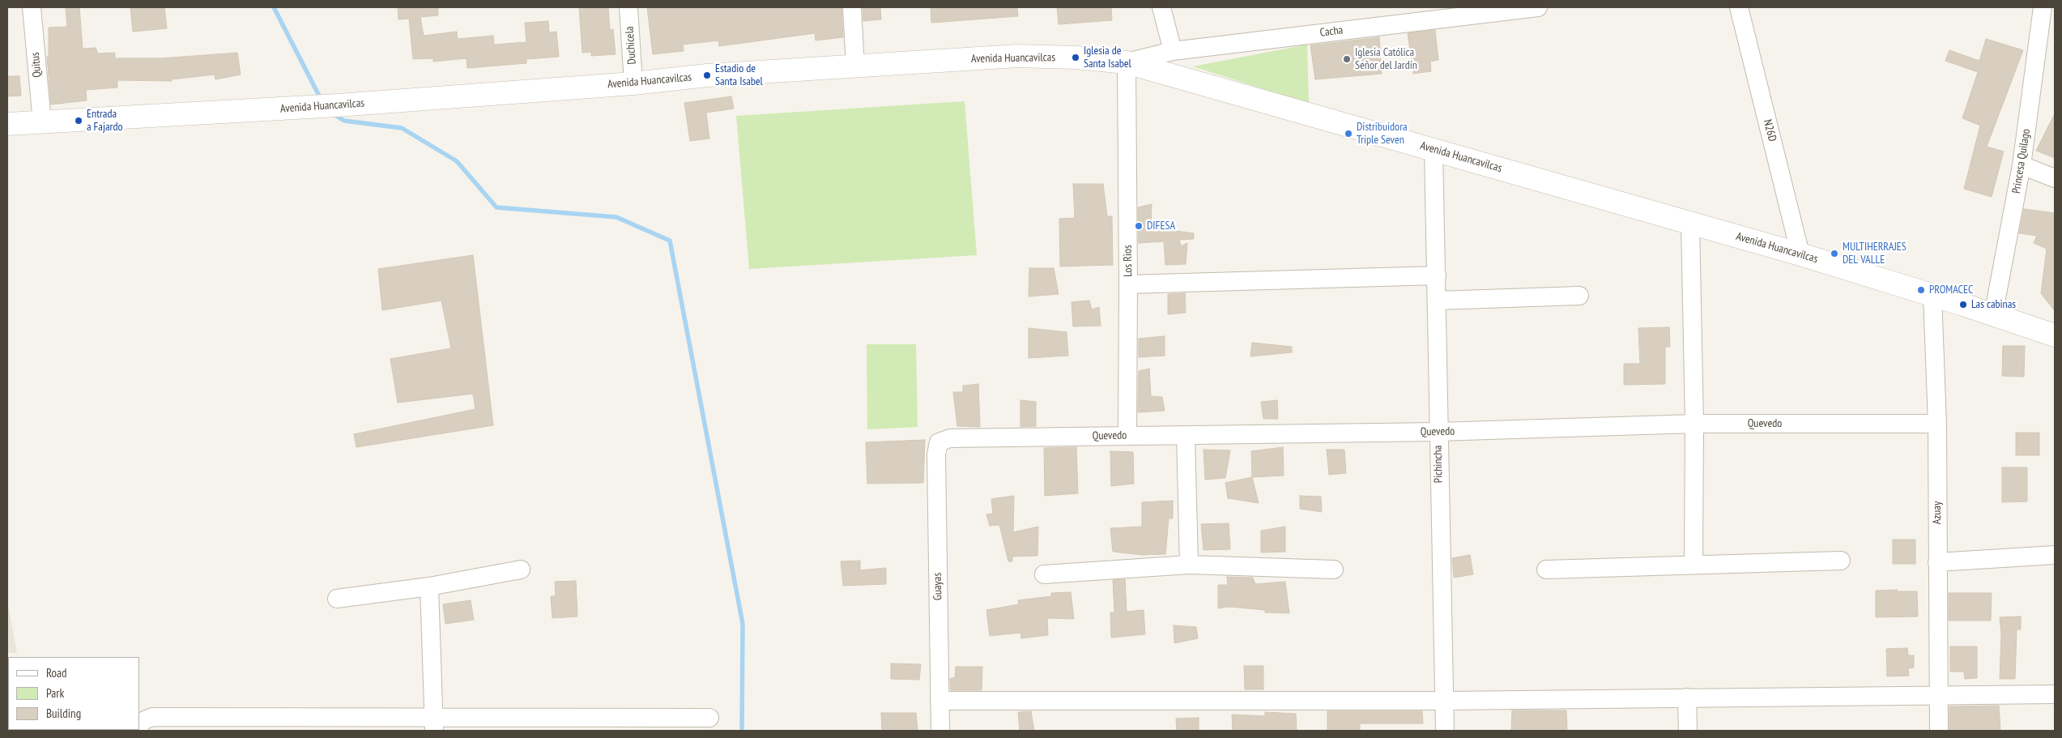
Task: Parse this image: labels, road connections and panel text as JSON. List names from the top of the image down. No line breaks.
{"streets":{"street":["Cacha","Duchicela","Avenida Huancavilcas","Quitus","N26D","Princesa Quilago","Los Rìos","Quevedo","Pichincha","Azuay","Guayas"]},"crossings":[["Cacha","Avenida Huancavilcas"],["Cacha","Los Rìos"],["Duchicela","Avenida Huancavilcas"],["Avenida Huancavilcas","Quitus"],["Avenida Huancavilcas","N26D"],["Avenida Huancavilcas","Princesa Quilago"],["Avenida Huancavilcas","Los Rìos"],["Avenida Huancavilcas","Pichincha"],["Avenida Huancavilcas","Azuay"],["Los Rìos","Quevedo"],["Quevedo","Pichincha"],["Quevedo","Azuay"],["Quevedo","Guayas"]],"places":["Iglesia de Santa Isabel","Iglesia Católica Señor del Jardín","Estadio de Santa Isabel","Entrada a Fajardo","Distribuidora Triple Seven","DIFESA","MULTIHERRAJES DEL VALLE","PROMACEC","Las cabinas"],"legend":["Road","Park","Building"]}
